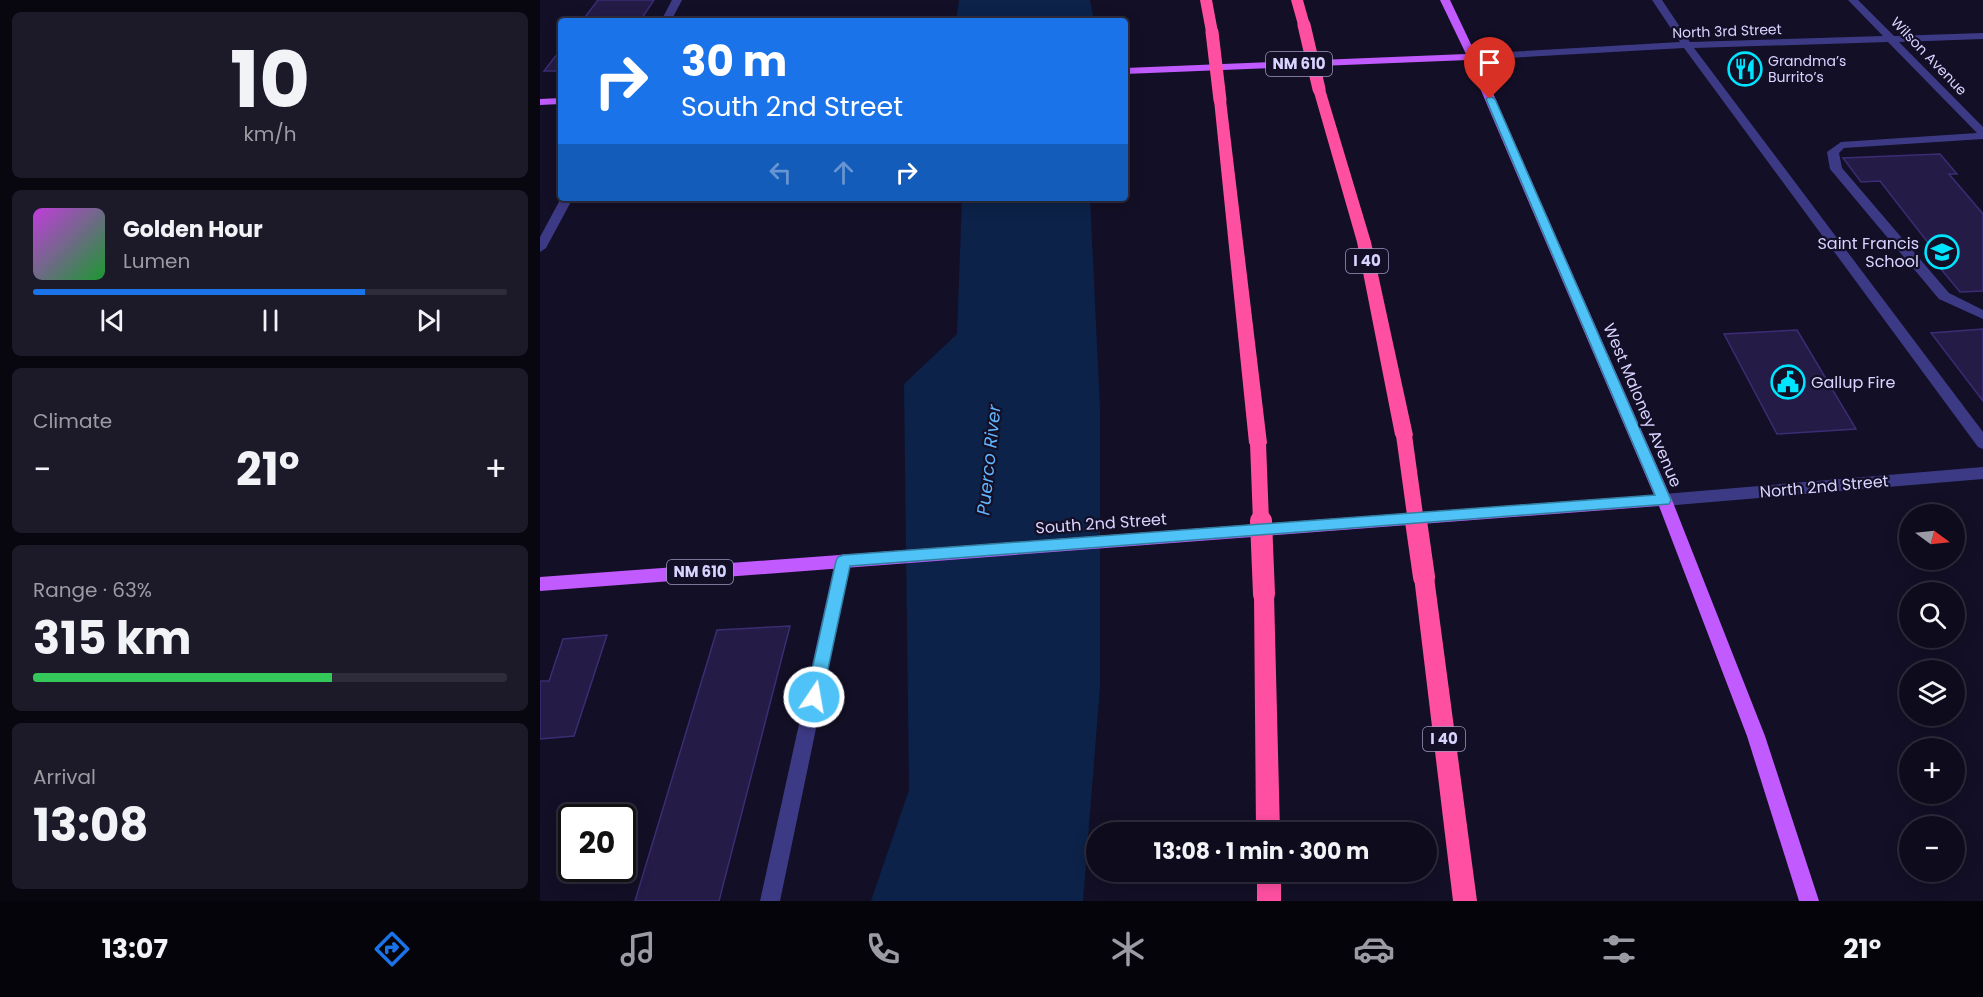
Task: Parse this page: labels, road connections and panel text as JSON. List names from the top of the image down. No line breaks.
{"streets":{"highway":["I 40"],"main road":["NM 610","West Maloney Avenue","South 2nd Street"],"street":["North 3rd Street","Wilson Avenue","North 2nd Street"]},"crossings":[["North 3rd Street","Wilson Avenue"],["North 3rd Street","NM 610"],["North 3rd Street","West Maloney Avenue"],["NM 610","West Maloney Avenue"],["West Maloney Avenue","North 2nd Street"],["West Maloney Avenue","South 2nd Street"],["North 2nd Street","South 2nd Street"]],"water":["Puerco River"],"places":{"restaurant":["Grandma’s Burrito’s"],"school or university":["Saint Francis School"],"public building":["Gallup Fire"]},"north":"right","page":{"tile":[["10","km/h"],"Climate",["Range · 63%","315 km"],["Arrival","13:08"]],"turn":["30 m","South 2nd Street"],"song":["Golden Hour","Lumen"],"heat":["−","21°","+"],"map_buttons":["+","−"],"limit":"20","trip":"13:08 · 1 min · 300 m","tabs":["13:07","21°"]}}
